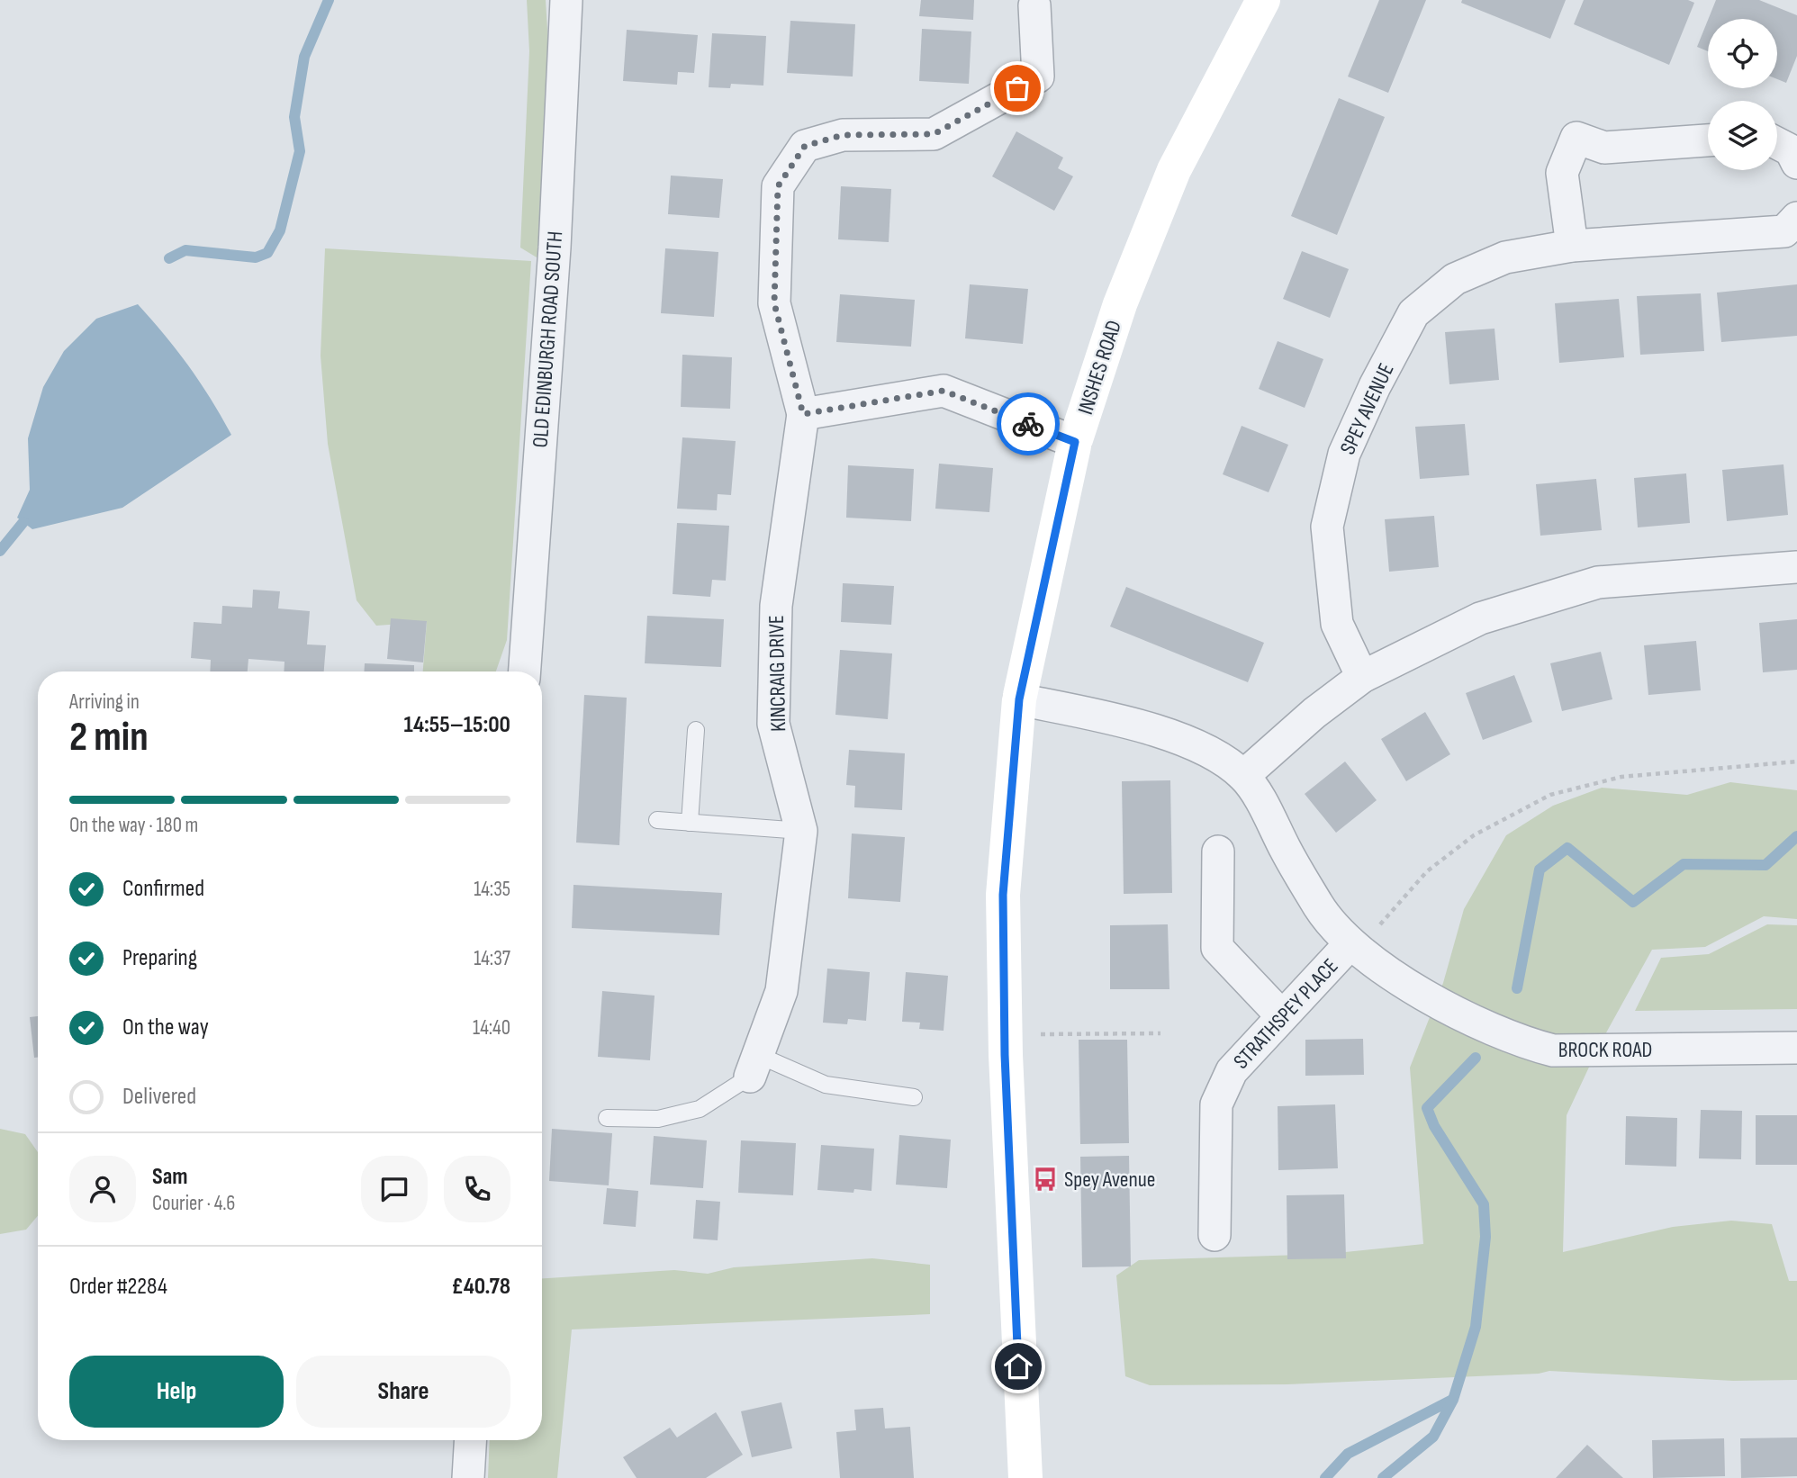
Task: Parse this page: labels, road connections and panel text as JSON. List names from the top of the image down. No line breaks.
{"streets":{"street":["OLD EDINBURGH ROAD SOUTH","INSHES ROAD","SPEY AVENUE","KINCRAIG DRIVE","STRATHSPEY PLACE","BROCK ROAD"]},"crossings":[["STRATHSPEY PLACE","BROCK ROAD"]],"places":{"bus stop":["Spey Avenue"]},"page":{"heading":["2 min","Arriving in","14:55–15:00"],"panel":["Sam","Courier · 4.6","Order #2284","£40.78"],"bar":"On the way · 180 m","list":[["Confirmed","14:35"],["Preparing","14:37"],["On the way","14:40"],"Delivered"],"buttons":["Help","Share"]}}
